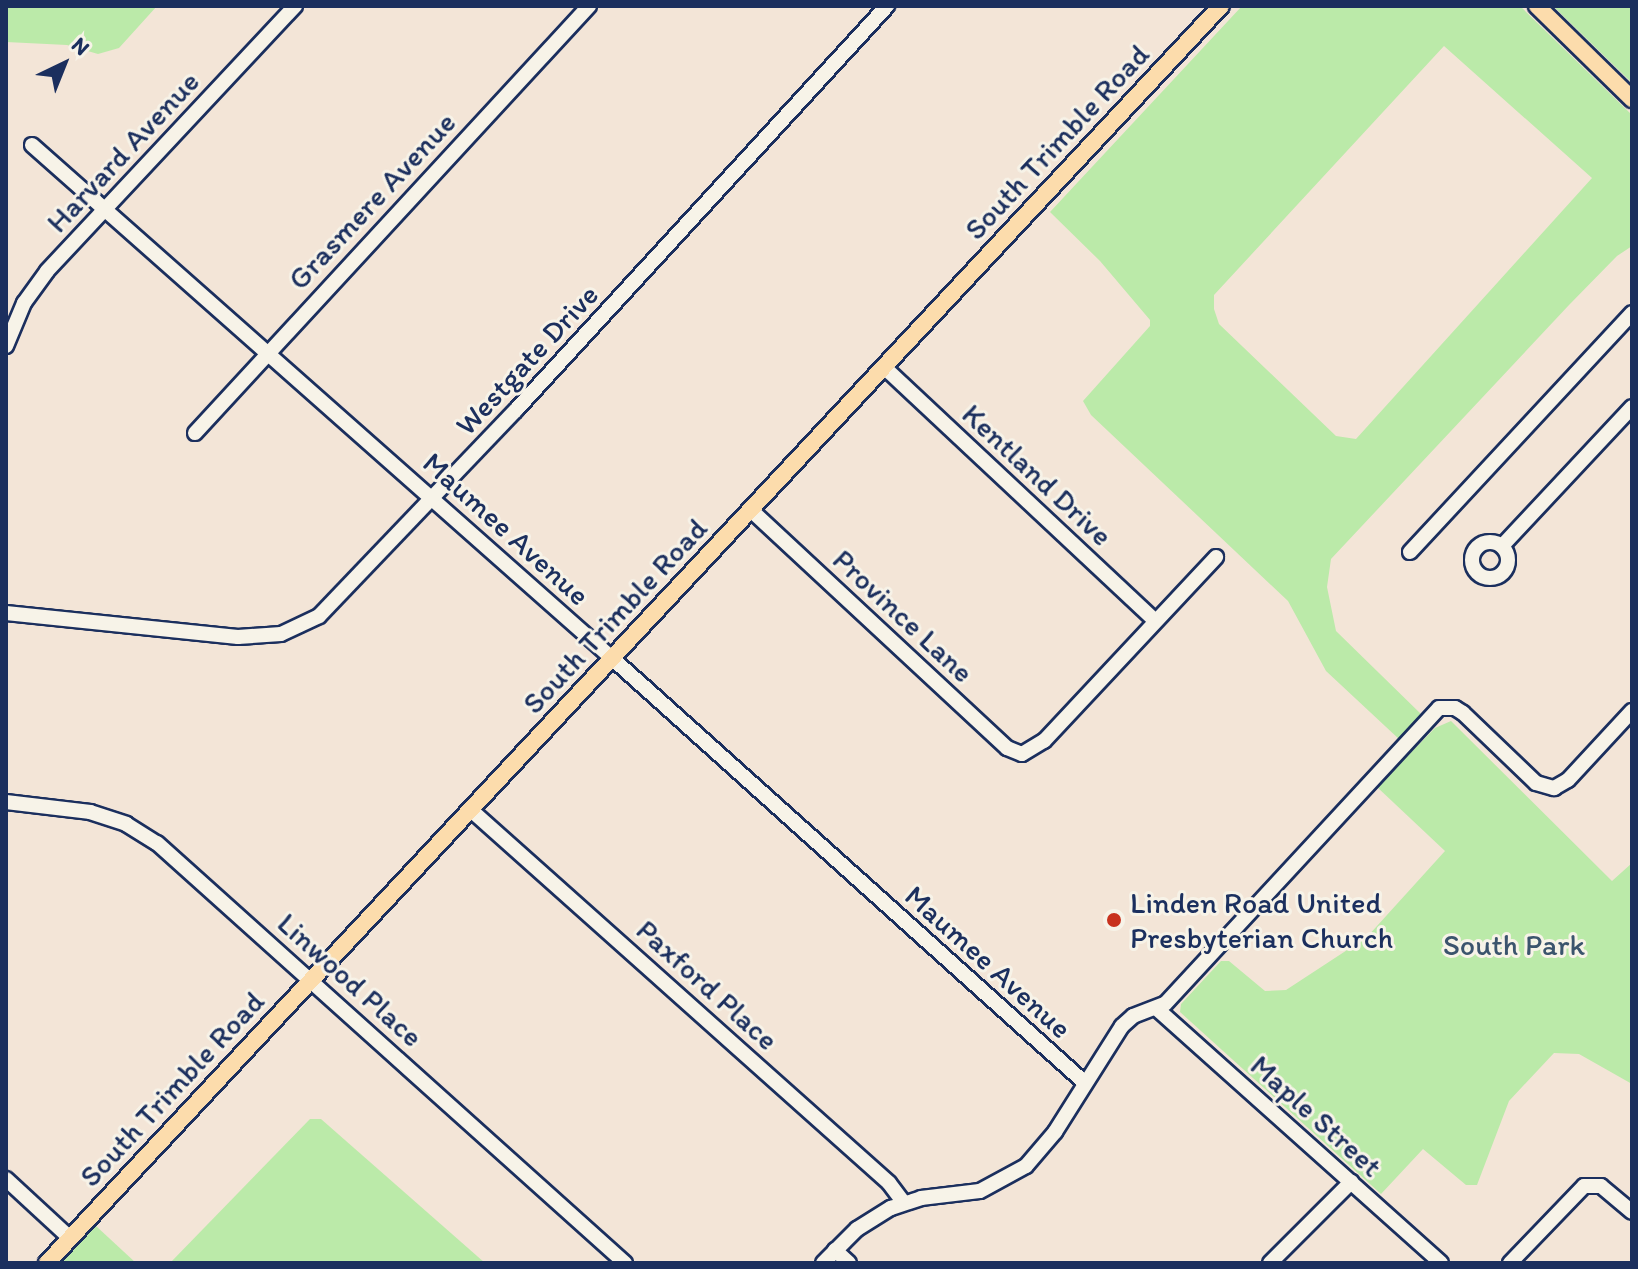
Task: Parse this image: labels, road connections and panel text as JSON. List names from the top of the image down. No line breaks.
{"streets":{"main road":["South Trimble Road"],"street":["Harvard Avenue","Grasmere Avenue","Westgate Drive","Kentland Drive","Maumee Avenue","Province Lane","Linwood Place","Paxford Place","Maple Street"]},"crossings":[["South Trimble Road","Kentland Drive"],["South Trimble Road","Maumee Avenue"],["South Trimble Road","Province Lane"],["South Trimble Road","Linwood Place"],["South Trimble Road","Paxford Place"],["Harvard Avenue","Maumee Avenue"],["Grasmere Avenue","Maumee Avenue"],["Westgate Drive","Maumee Avenue"],["Kentland Drive","Province Lane"]],"parks":["South Park"],"places":["Linden Road United Presbyterian Church"],"north":"top right"}
